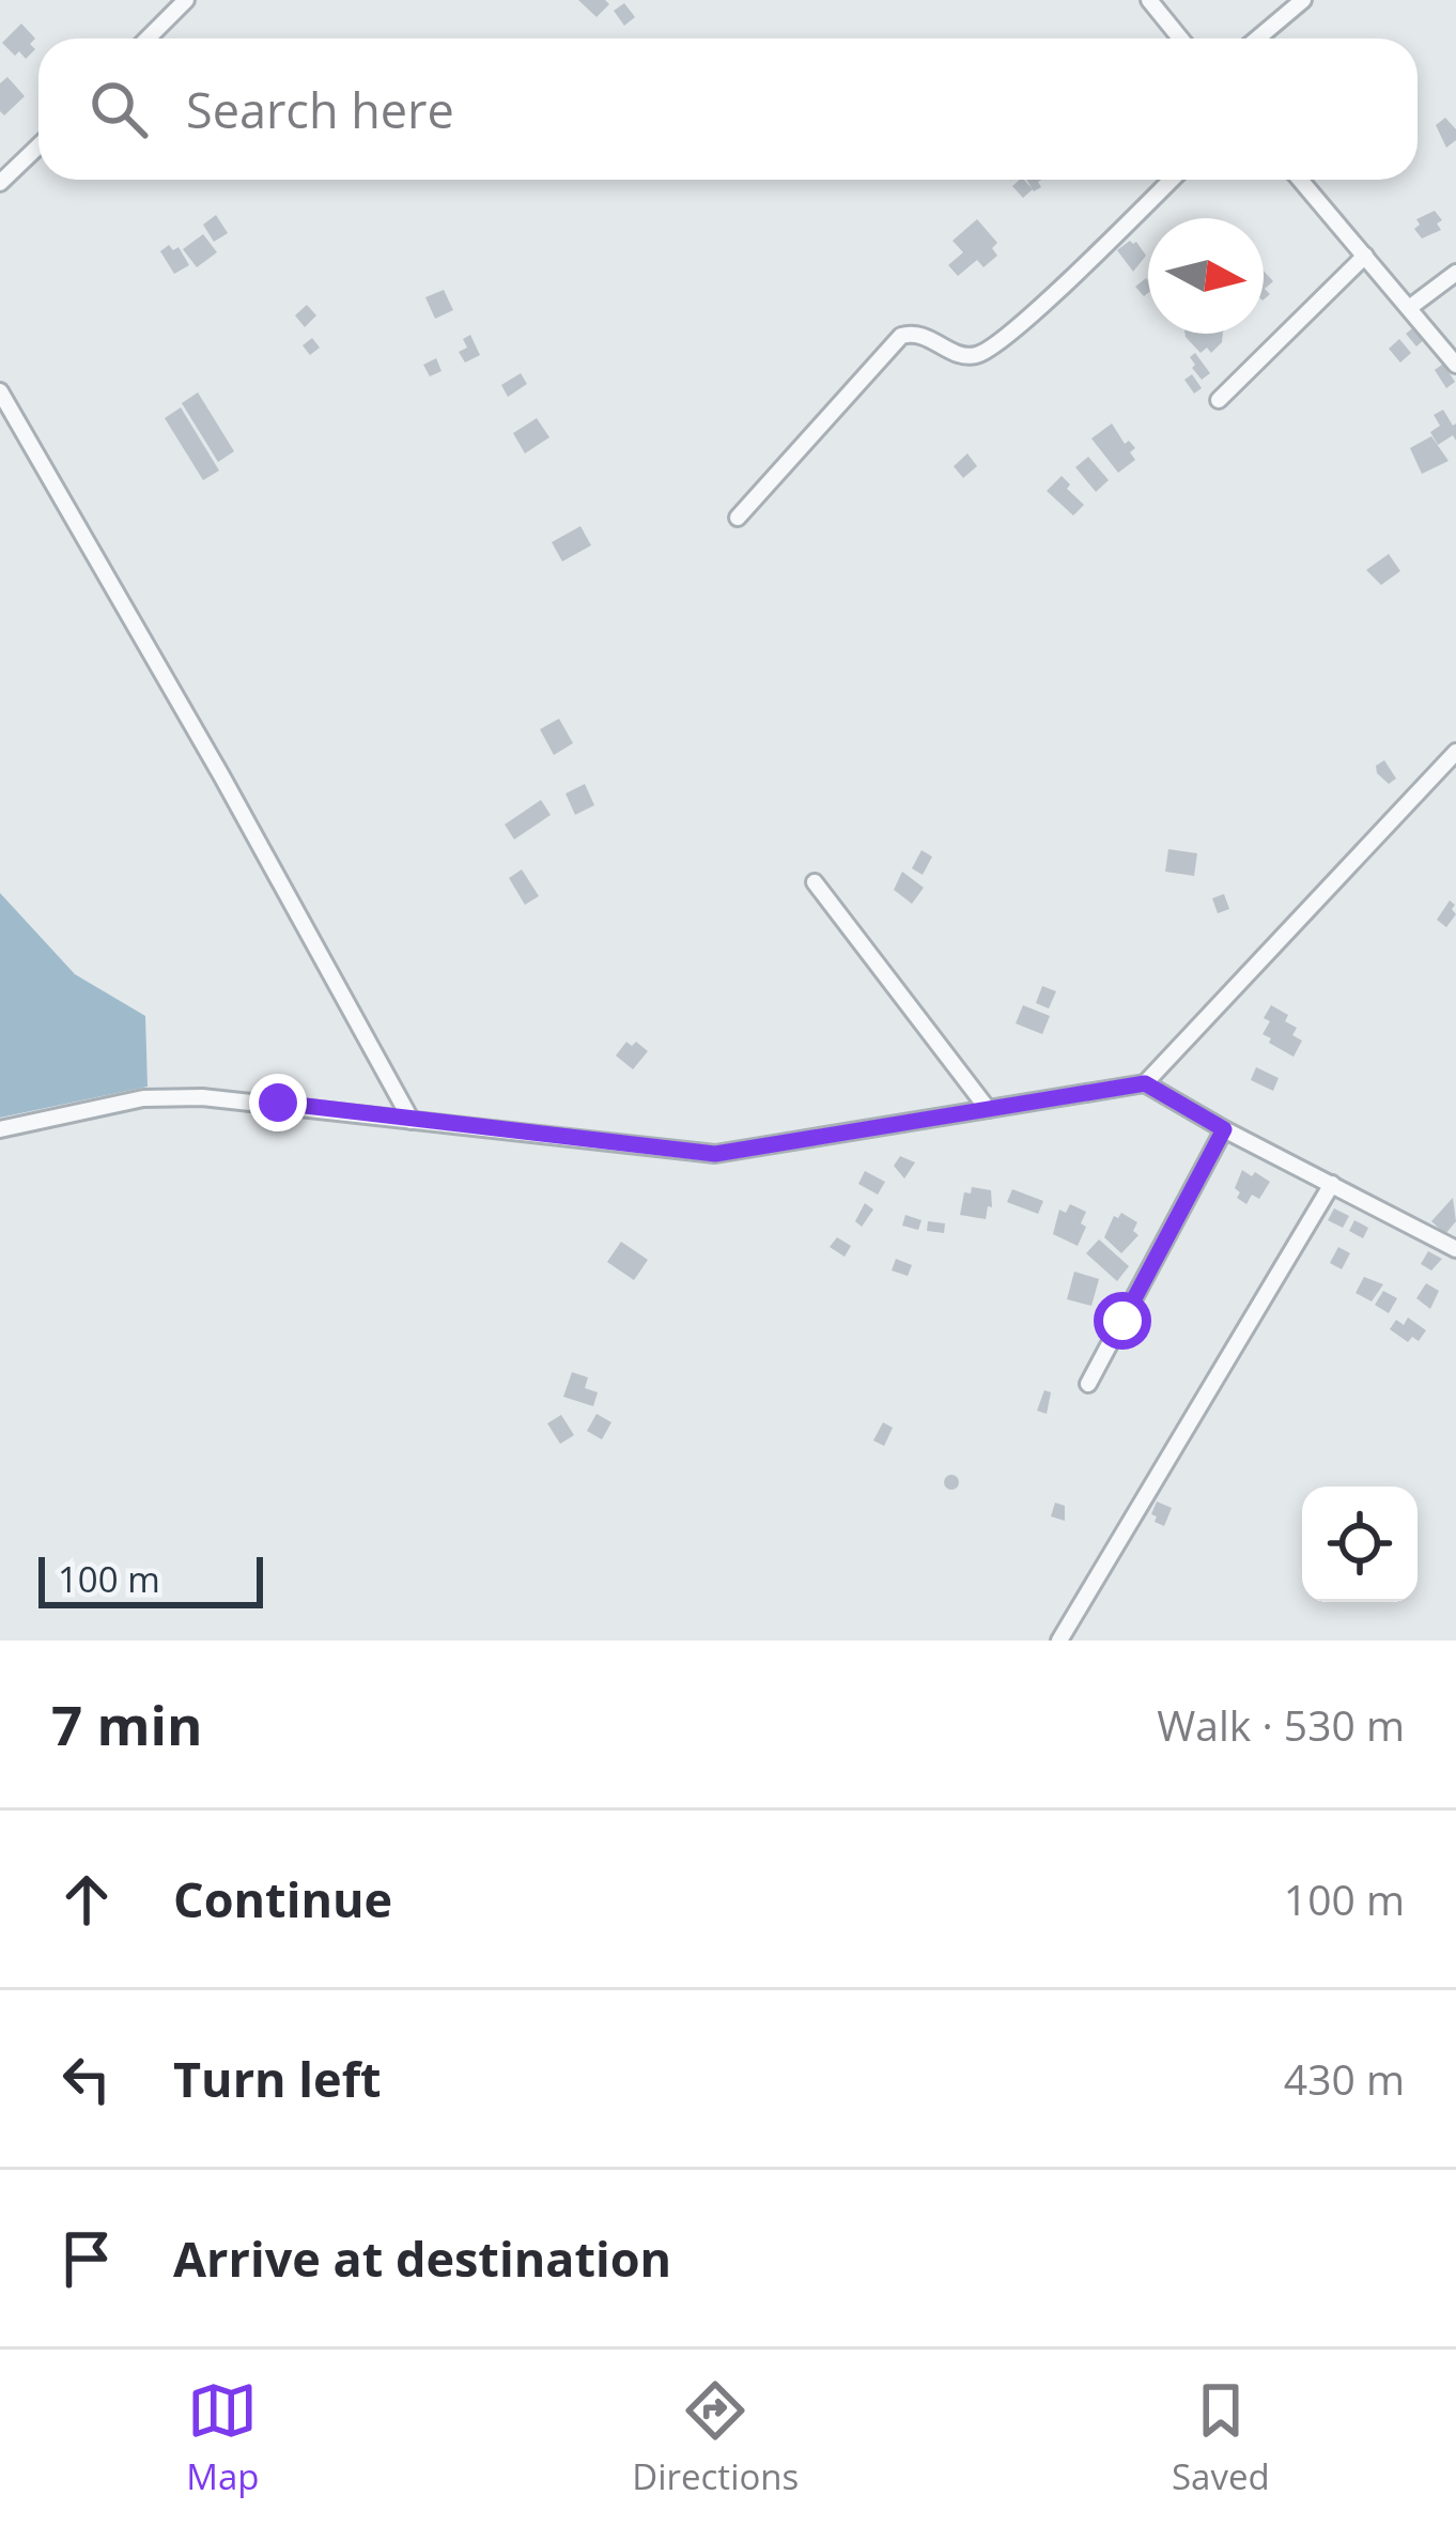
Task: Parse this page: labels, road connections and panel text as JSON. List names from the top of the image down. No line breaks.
{"scale_bar":"100 m","north":"right","page":{"search":"Search here","scale":"100 m","heading":["7 min","Walk · 530 m"],"list":[["Continue","100 m"],["Turn left","430 m"],"Arrive at destination"],"nav":["Map","Directions","Saved"]}}
